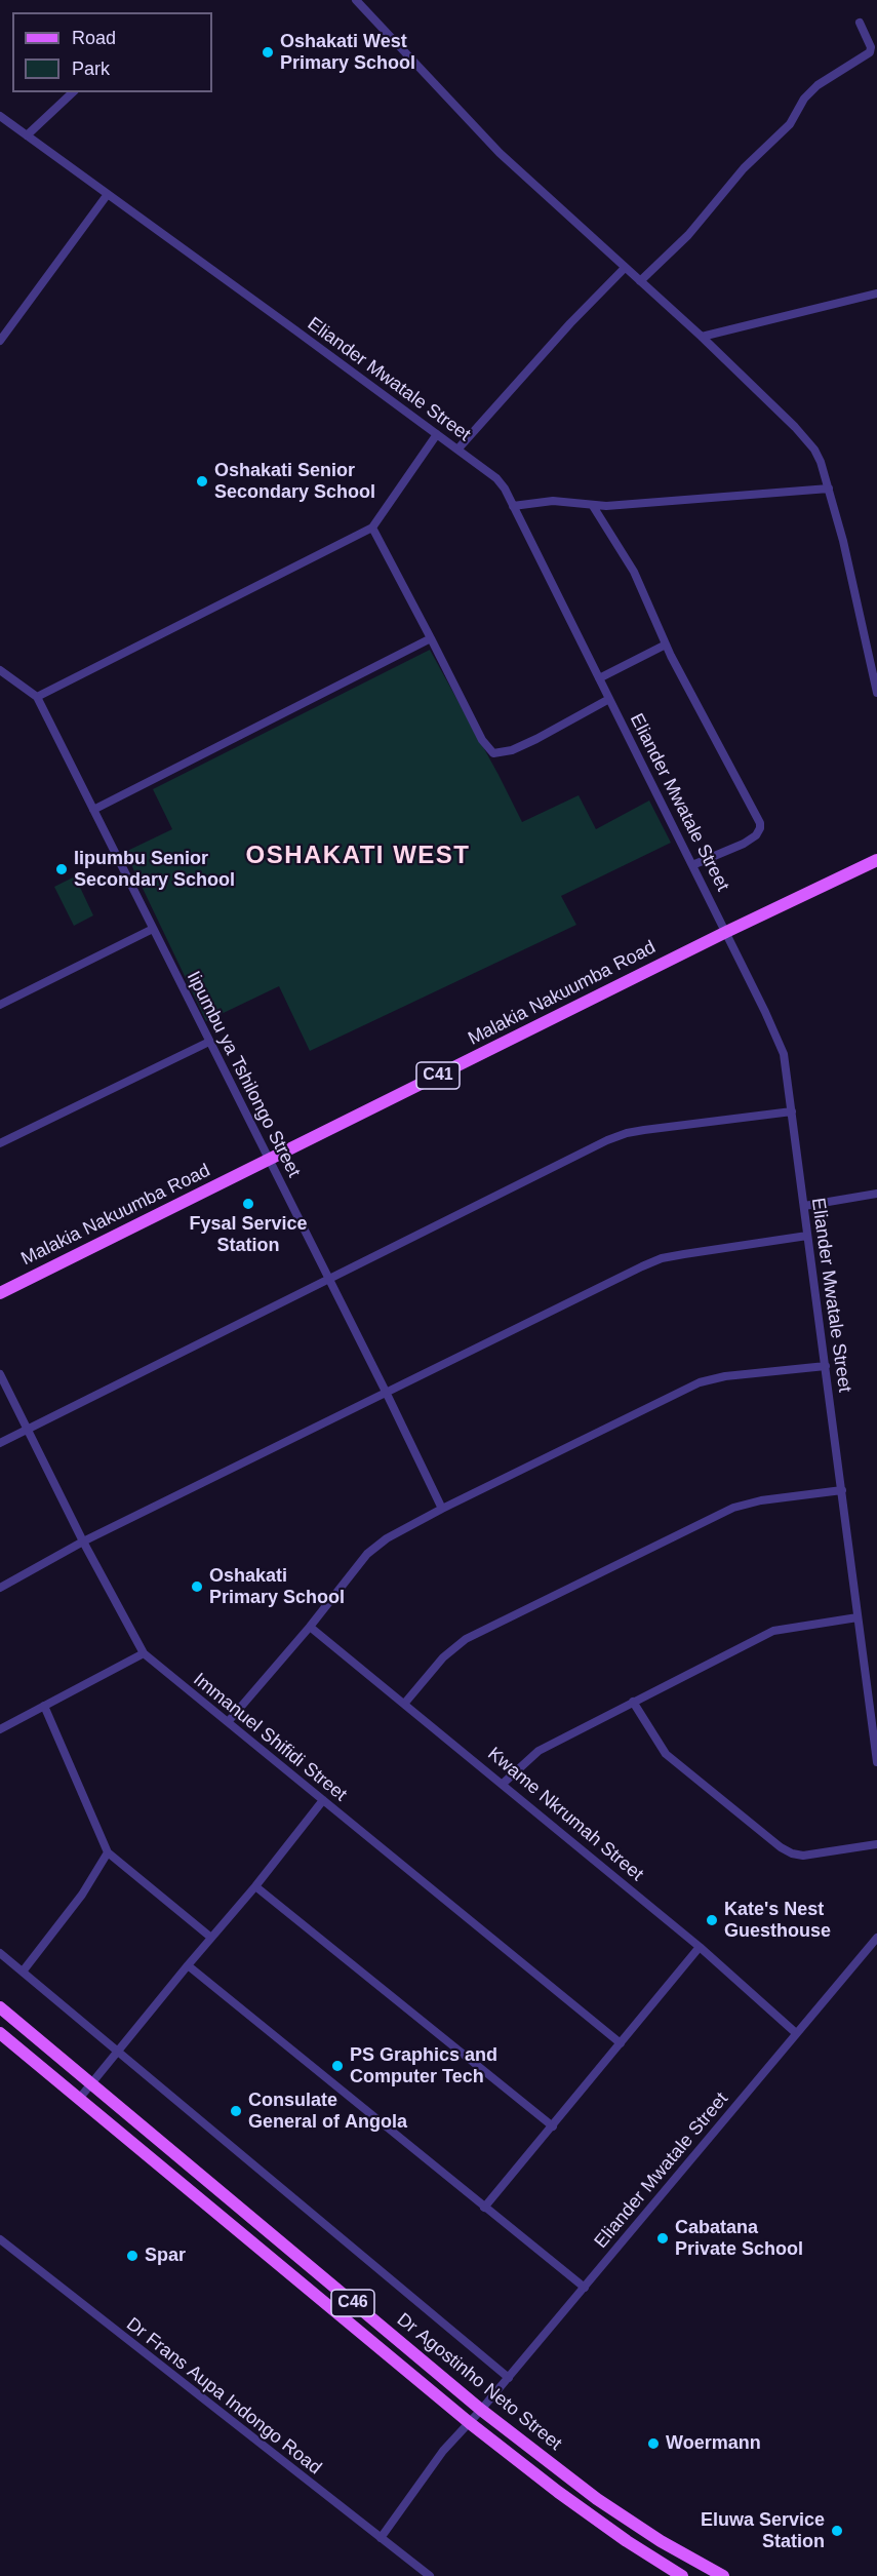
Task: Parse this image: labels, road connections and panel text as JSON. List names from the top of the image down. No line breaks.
{"streets":{"main road":["Malakia Nakuumba Road","C41","C46","Dr Agostinho Neto Street"],"street":["Eliander Mwatale Street","Iipumbu ya Tshilongo Street","Immanuel Shifidi Street","Kwame Nkrumah Street","Dr Frans Aupa Indongo Road"]},"crossings":[["Eliander Mwatale Street","Malakia Nakuumba Road"],["Eliander Mwatale Street","Kwame Nkrumah Street"],["Eliander Mwatale Street","Dr Agostinho Neto Street"],["Eliander Mwatale Street","Dr Frans Aupa Indongo Road"],["Malakia Nakuumba Road","Iipumbu ya Tshilongo Street"]],"districts":["OSHAKATI WEST"],"places":["Oshakati West Primary School","Oshakati Senior Secondary School","Iipumbu Senior Secondary School","Fysal Service Station","Oshakati Primary School","Kate's Nest Guesthouse","PS Graphics and Computer Tech","Consulate General of Angola","Cabatana Private School","Spar","Woermann","Eluwa Service Station"],"legend":["Road","Park"]}
